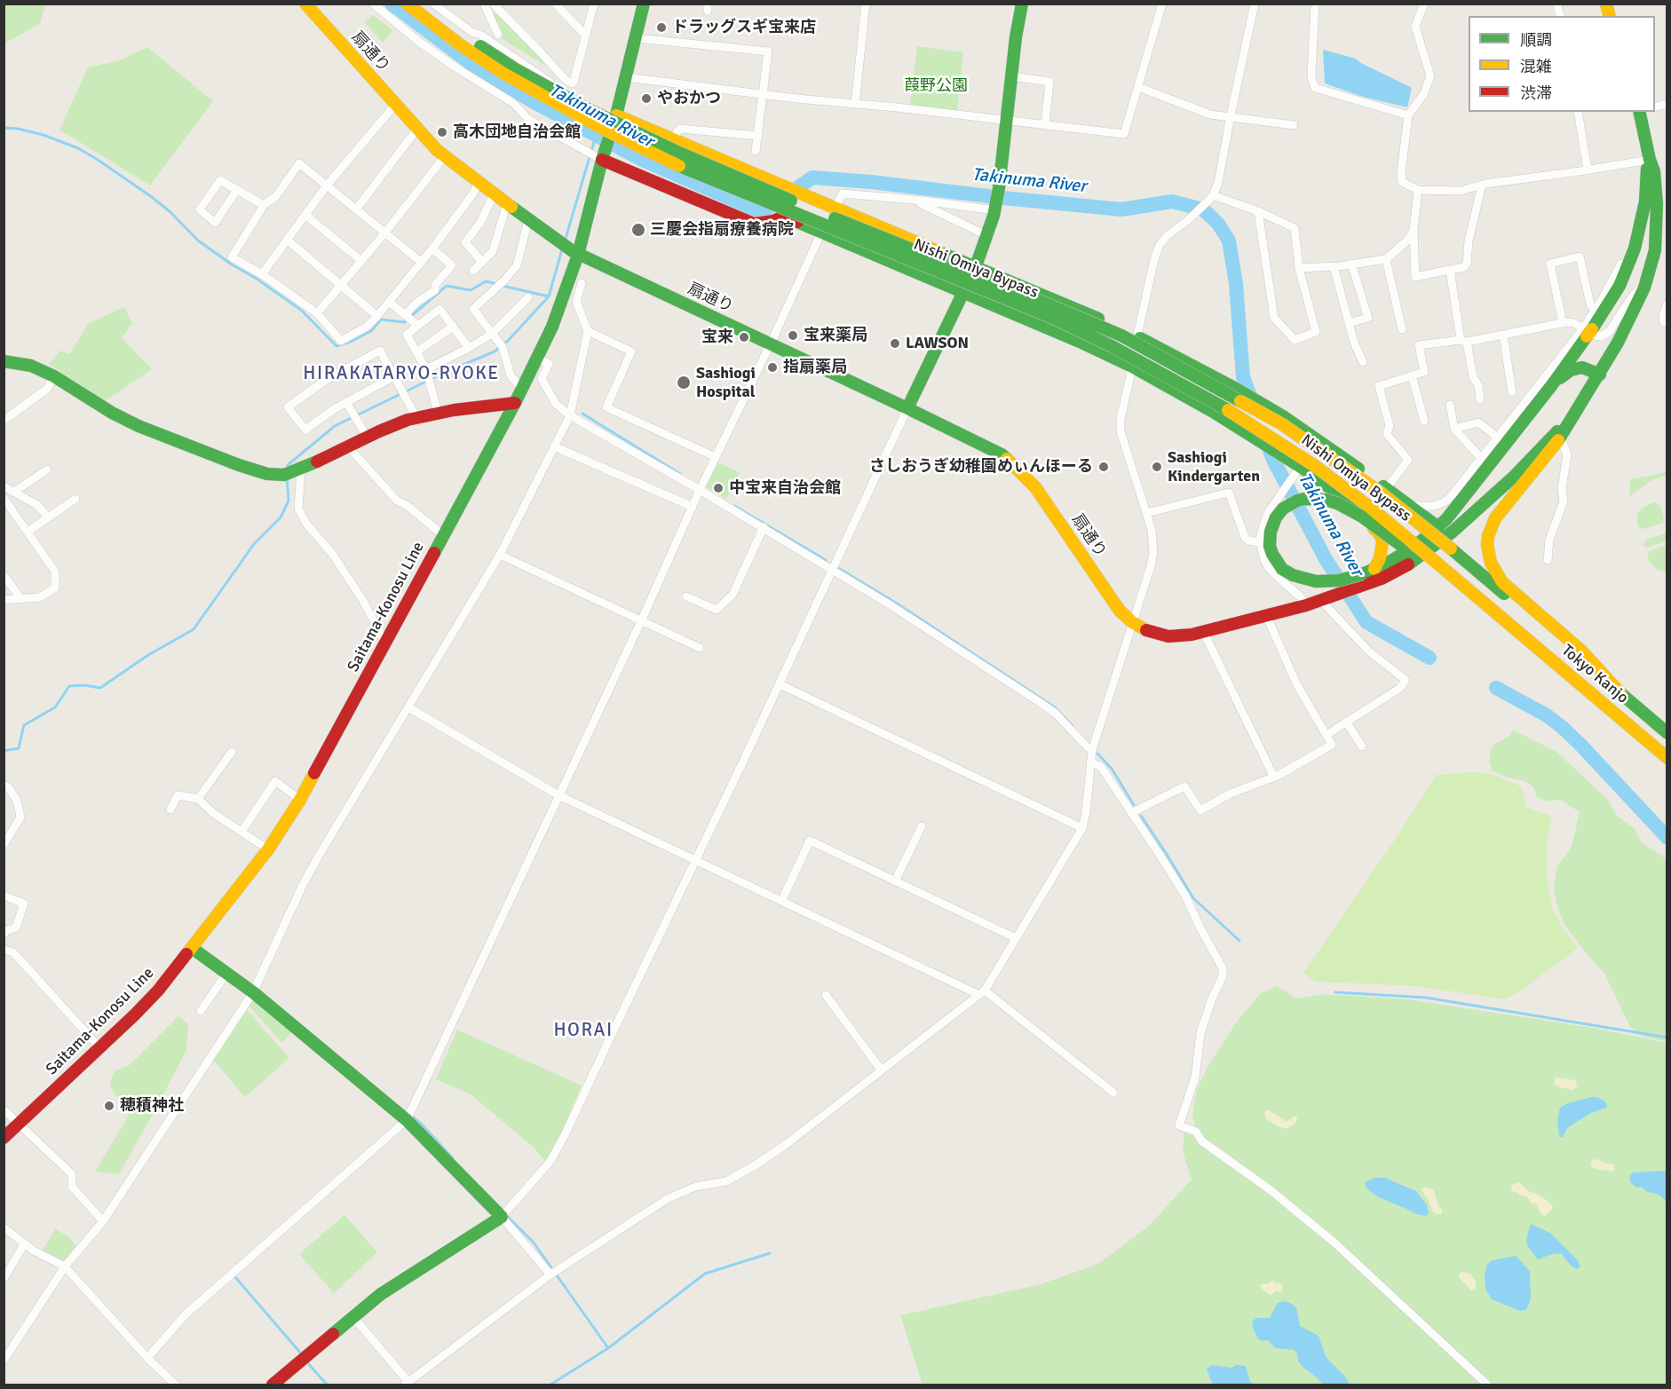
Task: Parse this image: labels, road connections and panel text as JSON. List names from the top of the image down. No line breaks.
{"streets":{"main road":["扇通り","Nishi Omiya Bypass","Saitama-Konosu Line","Tokyo Kanjo"]},"crossings":[["扇通り","Saitama-Konosu Line"],["Nishi Omiya Bypass","Tokyo Kanjo"]],"districts":["HIRAKATARYO-RYOKE","HORAI"],"water":["Takinuma River"],"parks":["葭野公園"],"places":["ドラッグスギ宝来店","やおかつ","高木団地自治会館","三慶会指扇療養病院","宝来薬局","宝来","LAWSON","指扇薬局","Sashiogi Hospital","さしおうぎ幼稚園めぃんほーる","Sashiogi Kindergarten","中宝来自治会館","穂積神社"],"legend":["順調","混雑","渋滞"]}
